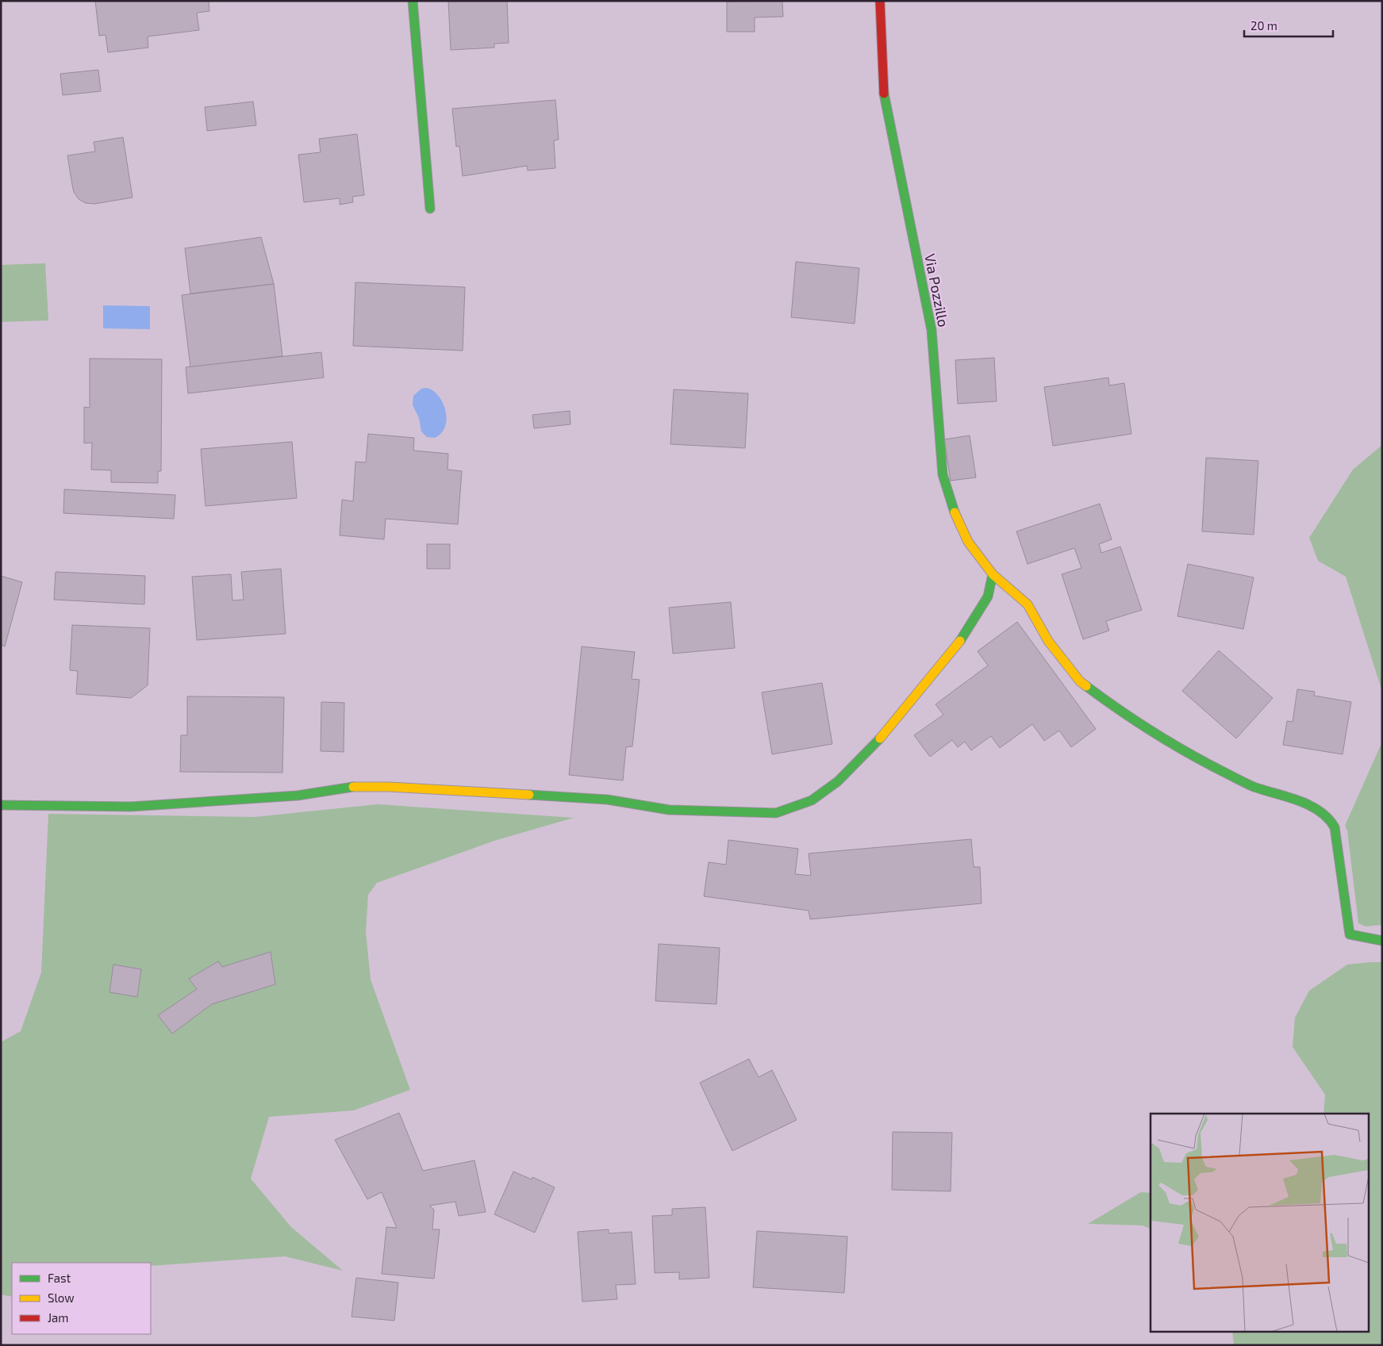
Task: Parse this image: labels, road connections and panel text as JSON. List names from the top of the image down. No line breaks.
{"streets":{"street":["Via Pozzillo"]},"legend":["Fast","Slow","Jam"],"scale_bar":"20 m"}
